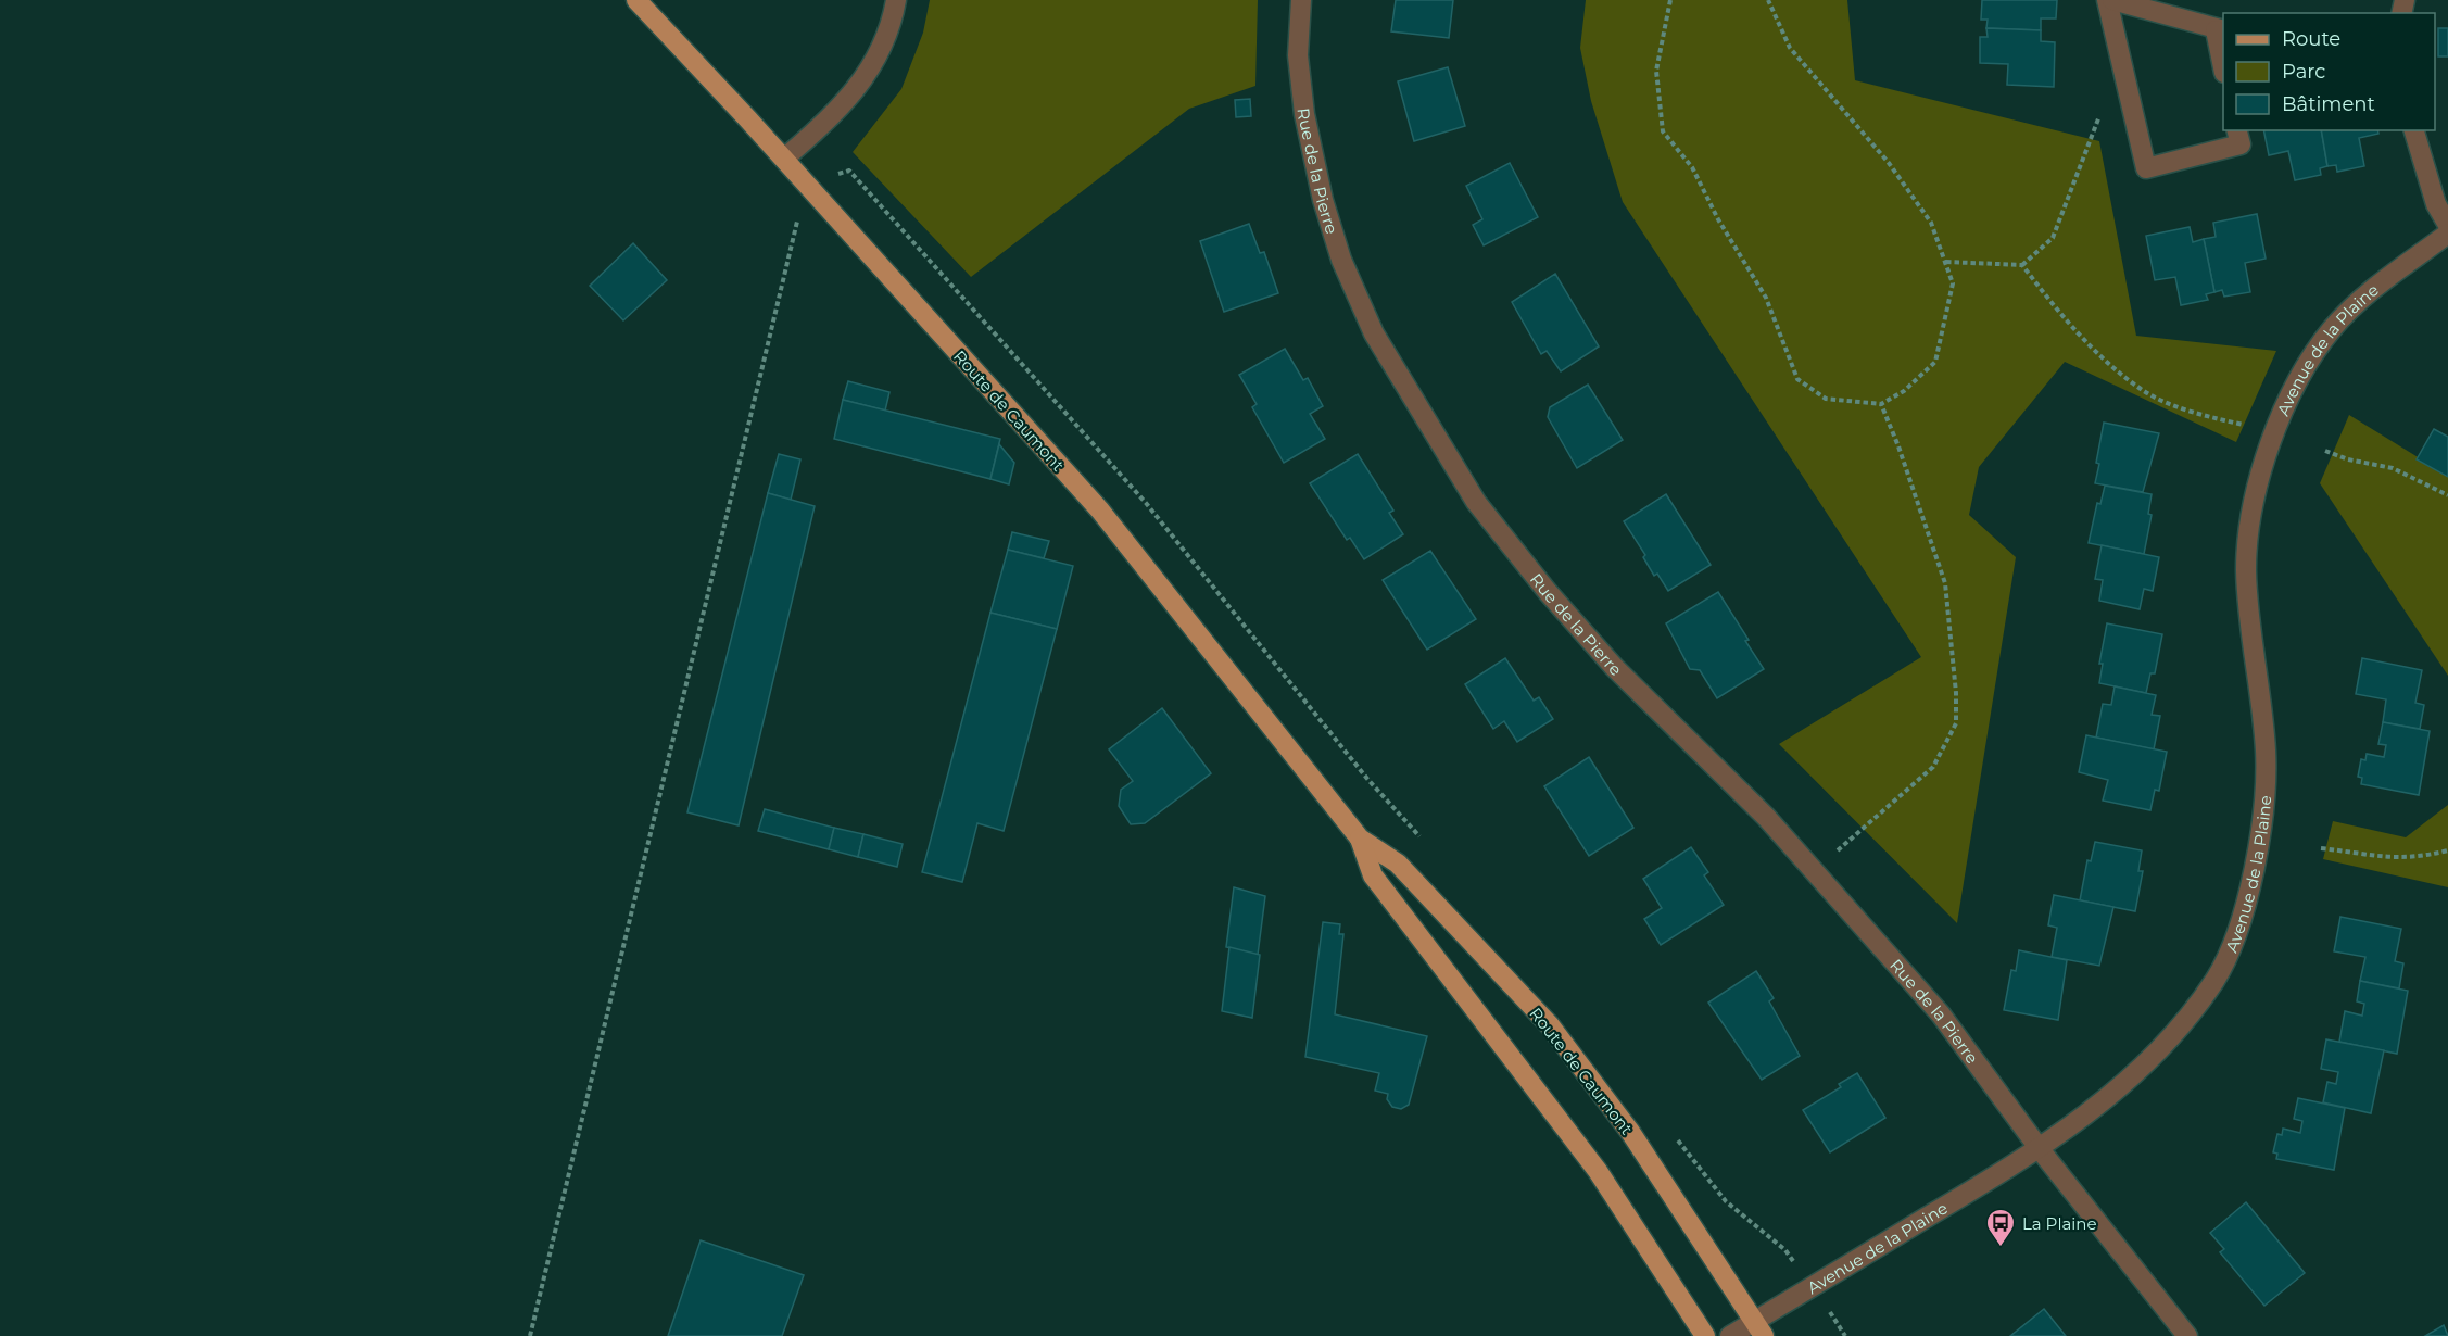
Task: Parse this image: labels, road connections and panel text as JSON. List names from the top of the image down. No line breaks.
{"streets":{"main road":["Route de Caumont"],"street":["Rue de la Pierre","Avenue de la Plaine"]},"crossings":[["Rue de la Pierre","Avenue de la Plaine"],["Avenue de la Plaine","Route de Caumont"]],"places":{"bus stop":["La Plaine"]},"legend":["Route","Parc","Bâtiment"]}
